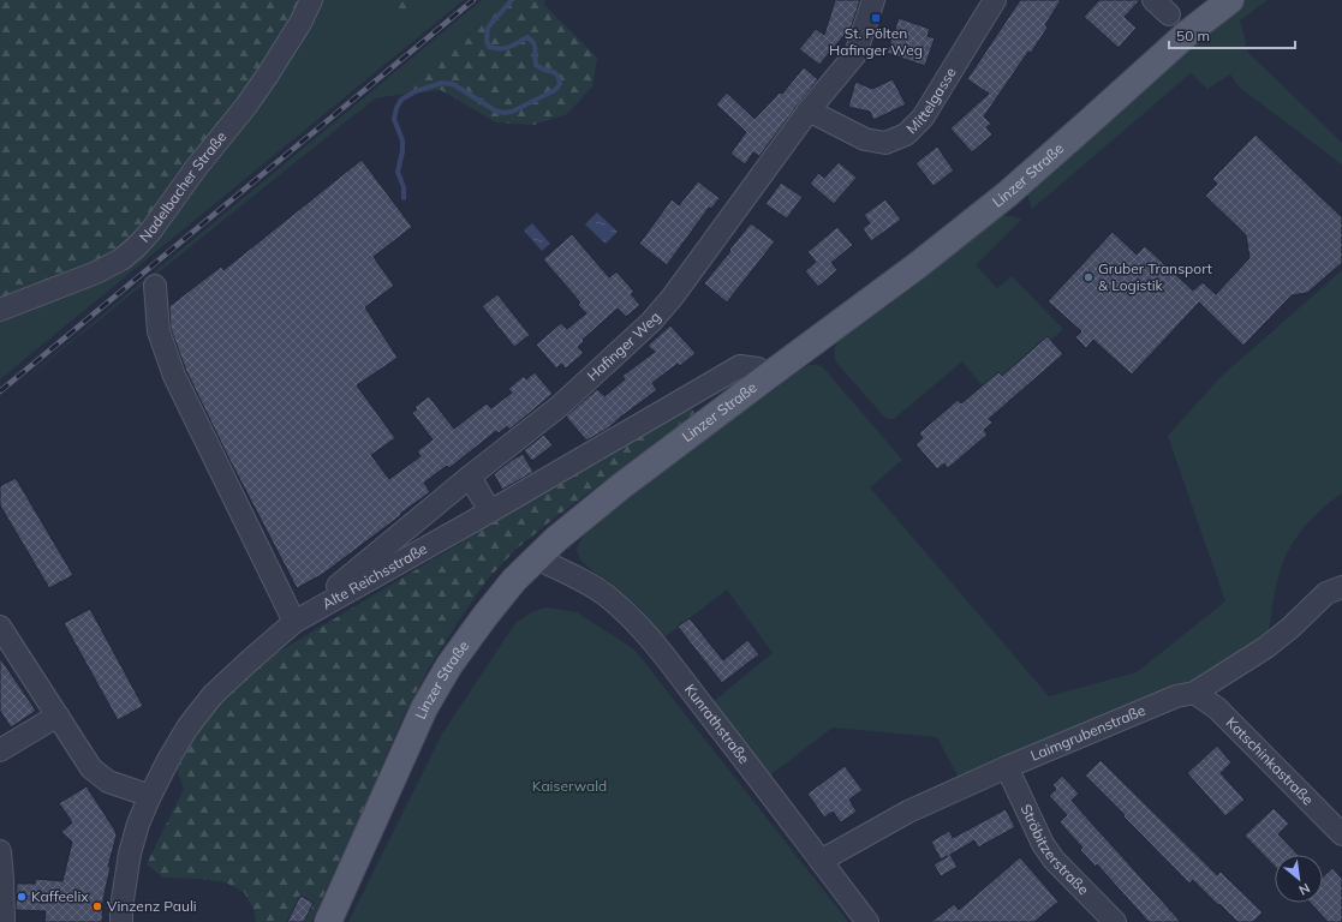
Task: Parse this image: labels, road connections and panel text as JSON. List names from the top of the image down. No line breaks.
{"streets":{"main road":["Linzer Straße"],"street":["Mittelgasse","Nadelbacher Straße","Hafinger Weg","Alte Reichsstraße","Kunrathstraße","Laimgrubenstraße","Katschinkastraße","Ströbitzerstraße"]},"crossings":[["Mittelgasse","Hafinger Weg"],["Linzer Straße","Alte Reichsstraße"],["Linzer Straße","Kunrathstraße"],["Hafinger Weg","Alte Reichsstraße"],["Kunrathstraße","Laimgrubenstraße"],["Laimgrubenstraße","Katschinkastraße"],["Laimgrubenstraße","Ströbitzerstraße"]],"parks":["Kaiserwald"],"places":{"transit":["St. Pölten Hafinger Weg"],"other":["Gruber Transport & Logistik","Kaffeelix","Vinzenz Pauli"]},"scale_bar":"50 m","north":"bottom right"}
